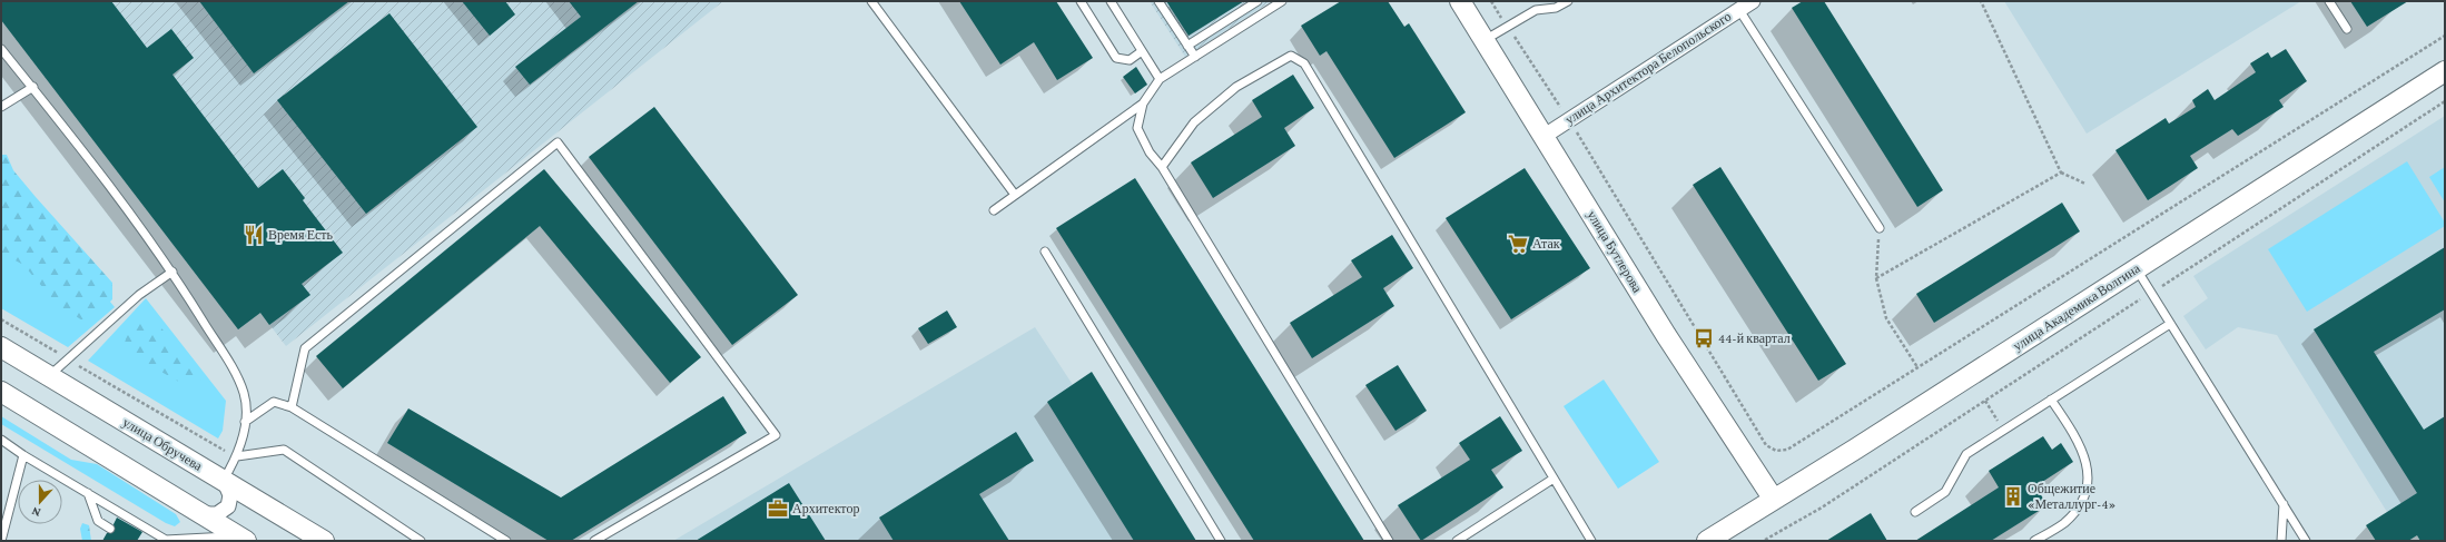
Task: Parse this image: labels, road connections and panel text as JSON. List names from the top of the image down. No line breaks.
{"streets":{"street":["улица Архитектора Белопольского","улица Бутлерова","улица Академика Волгина","улица Обручева"]},"crossings":[["улица Архитектора Белопольского","улица Бутлерова"],["улица Бутлерова","улица Академика Волгина"]],"places":{"restaurant":["Время Есть"],"supermarket":["Атак"],"bus stop":["44-й квартал"],"building":["Общежитие «Металлург-4»"],"office":["Архитектор"]},"north":"bottom"}
